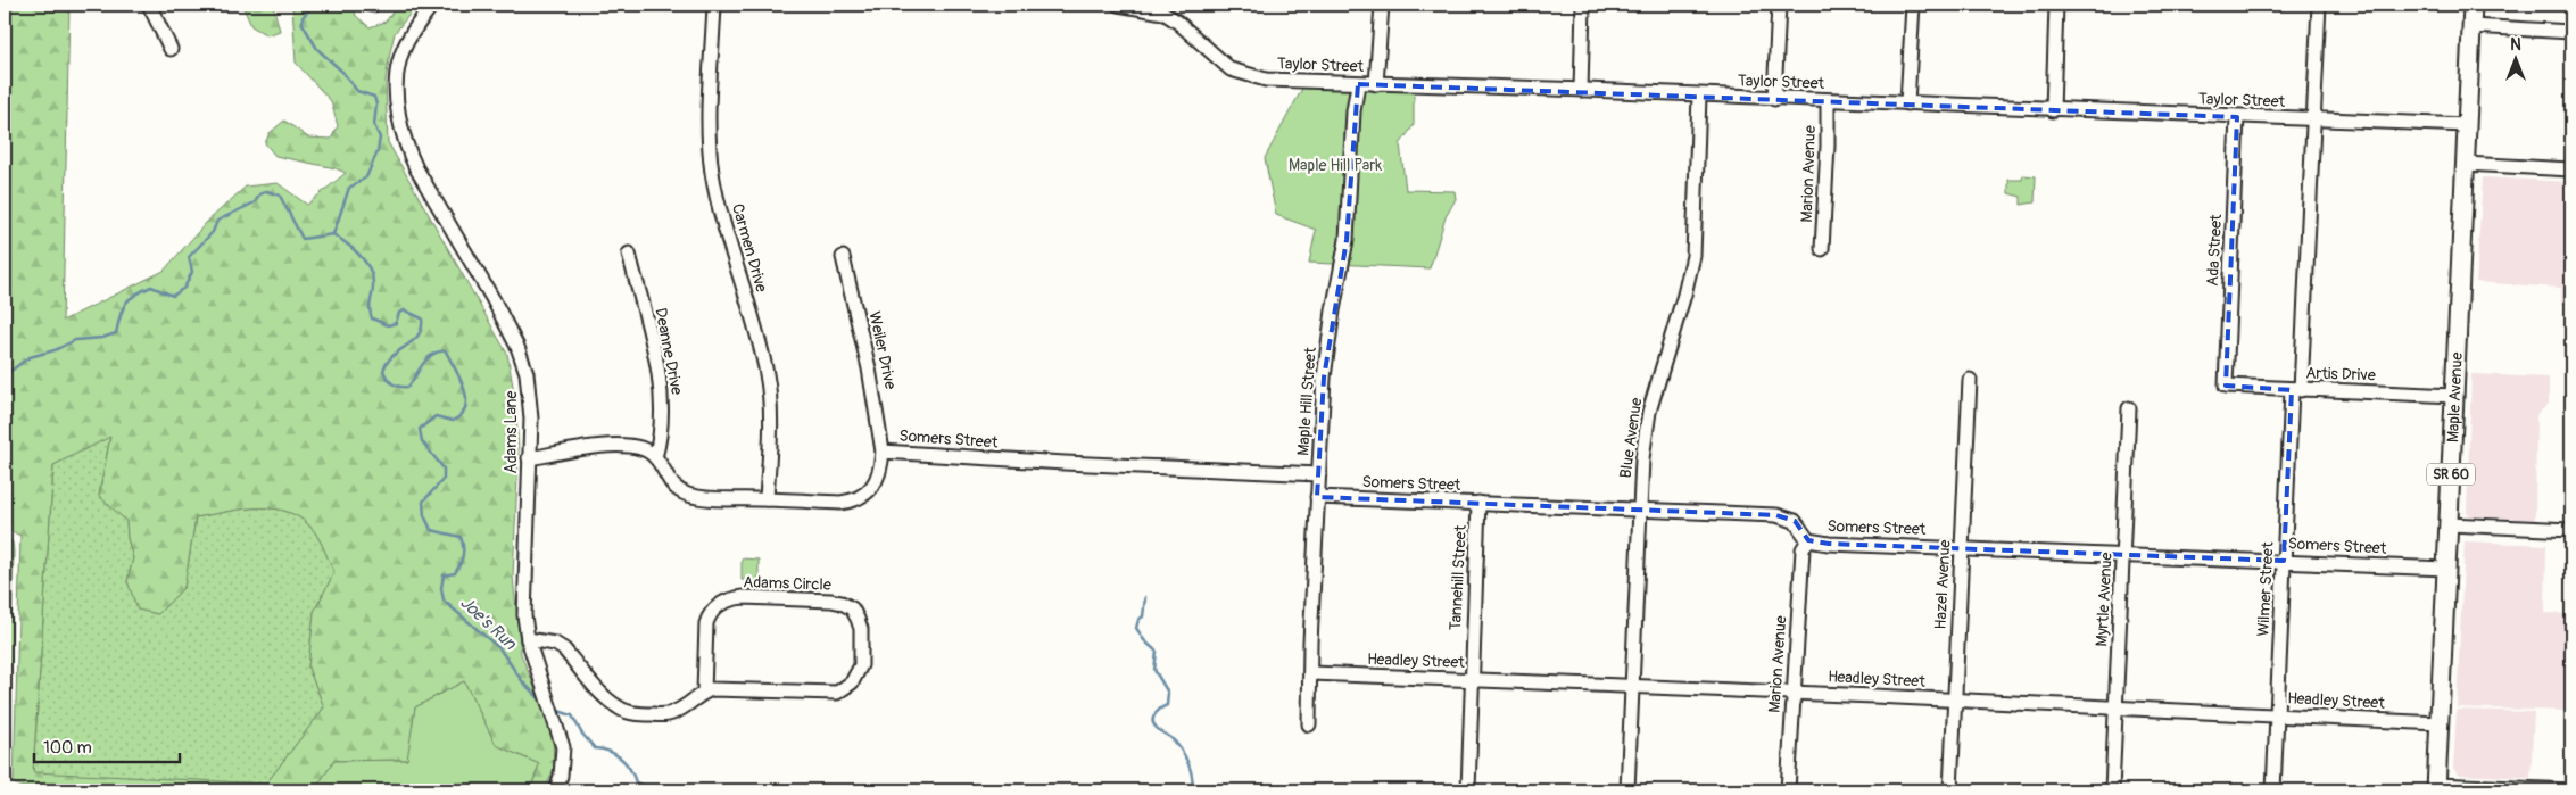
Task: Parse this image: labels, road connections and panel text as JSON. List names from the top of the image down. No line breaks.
{"streets":{"main road":["Maple Avenue","SR 60"],"street":["Taylor Street","Marion Avenue","Carmen Drive","Ada Street","Weiler Drive","Deanne Drive","Artis Drive","Maple Hill Street","Adams Lane","Blue Avenue","Somers Street","Tannehill Street","Adams Circle","Hazel Avenue","Wilmer Street","Myrtle Avenue","Headley Street"]},"crossings":[["Taylor Street","Marion Avenue"],["Taylor Street","Ada Street"],["Taylor Street","Maple Avenue"],["Taylor Street","Maple Hill Street"],["Taylor Street","Blue Avenue"],["Taylor Street","Wilmer Street"],["Marion Avenue","Somers Street"],["Marion Avenue","Headley Street"],["Carmen Drive","Somers Street"],["Ada Street","Artis Drive"],["Weiler Drive","Somers Street"],["Deanne Drive","Somers Street"],["Artis Drive","Maple Avenue"],["Artis Drive","Wilmer Street"],["Maple Avenue","Somers Street"],["Maple Avenue","Headley Street"],["Maple Hill Street","Somers Street"],["Maple Hill Street","Headley Street"],["Blue Avenue","Somers Street"],["Blue Avenue","Headley Street"],["Somers Street","Tannehill Street"],["Somers Street","Hazel Avenue"],["Somers Street","Wilmer Street"],["Somers Street","Myrtle Avenue"],["Tannehill Street","Headley Street"],["Hazel Avenue","Headley Street"],["Wilmer Street","Headley Street"],["Myrtle Avenue","Headley Street"]],"water":["Joe's Run"],"parks":["Maple Hill Park"],"scale_bar":"100 m","north":"top"}
